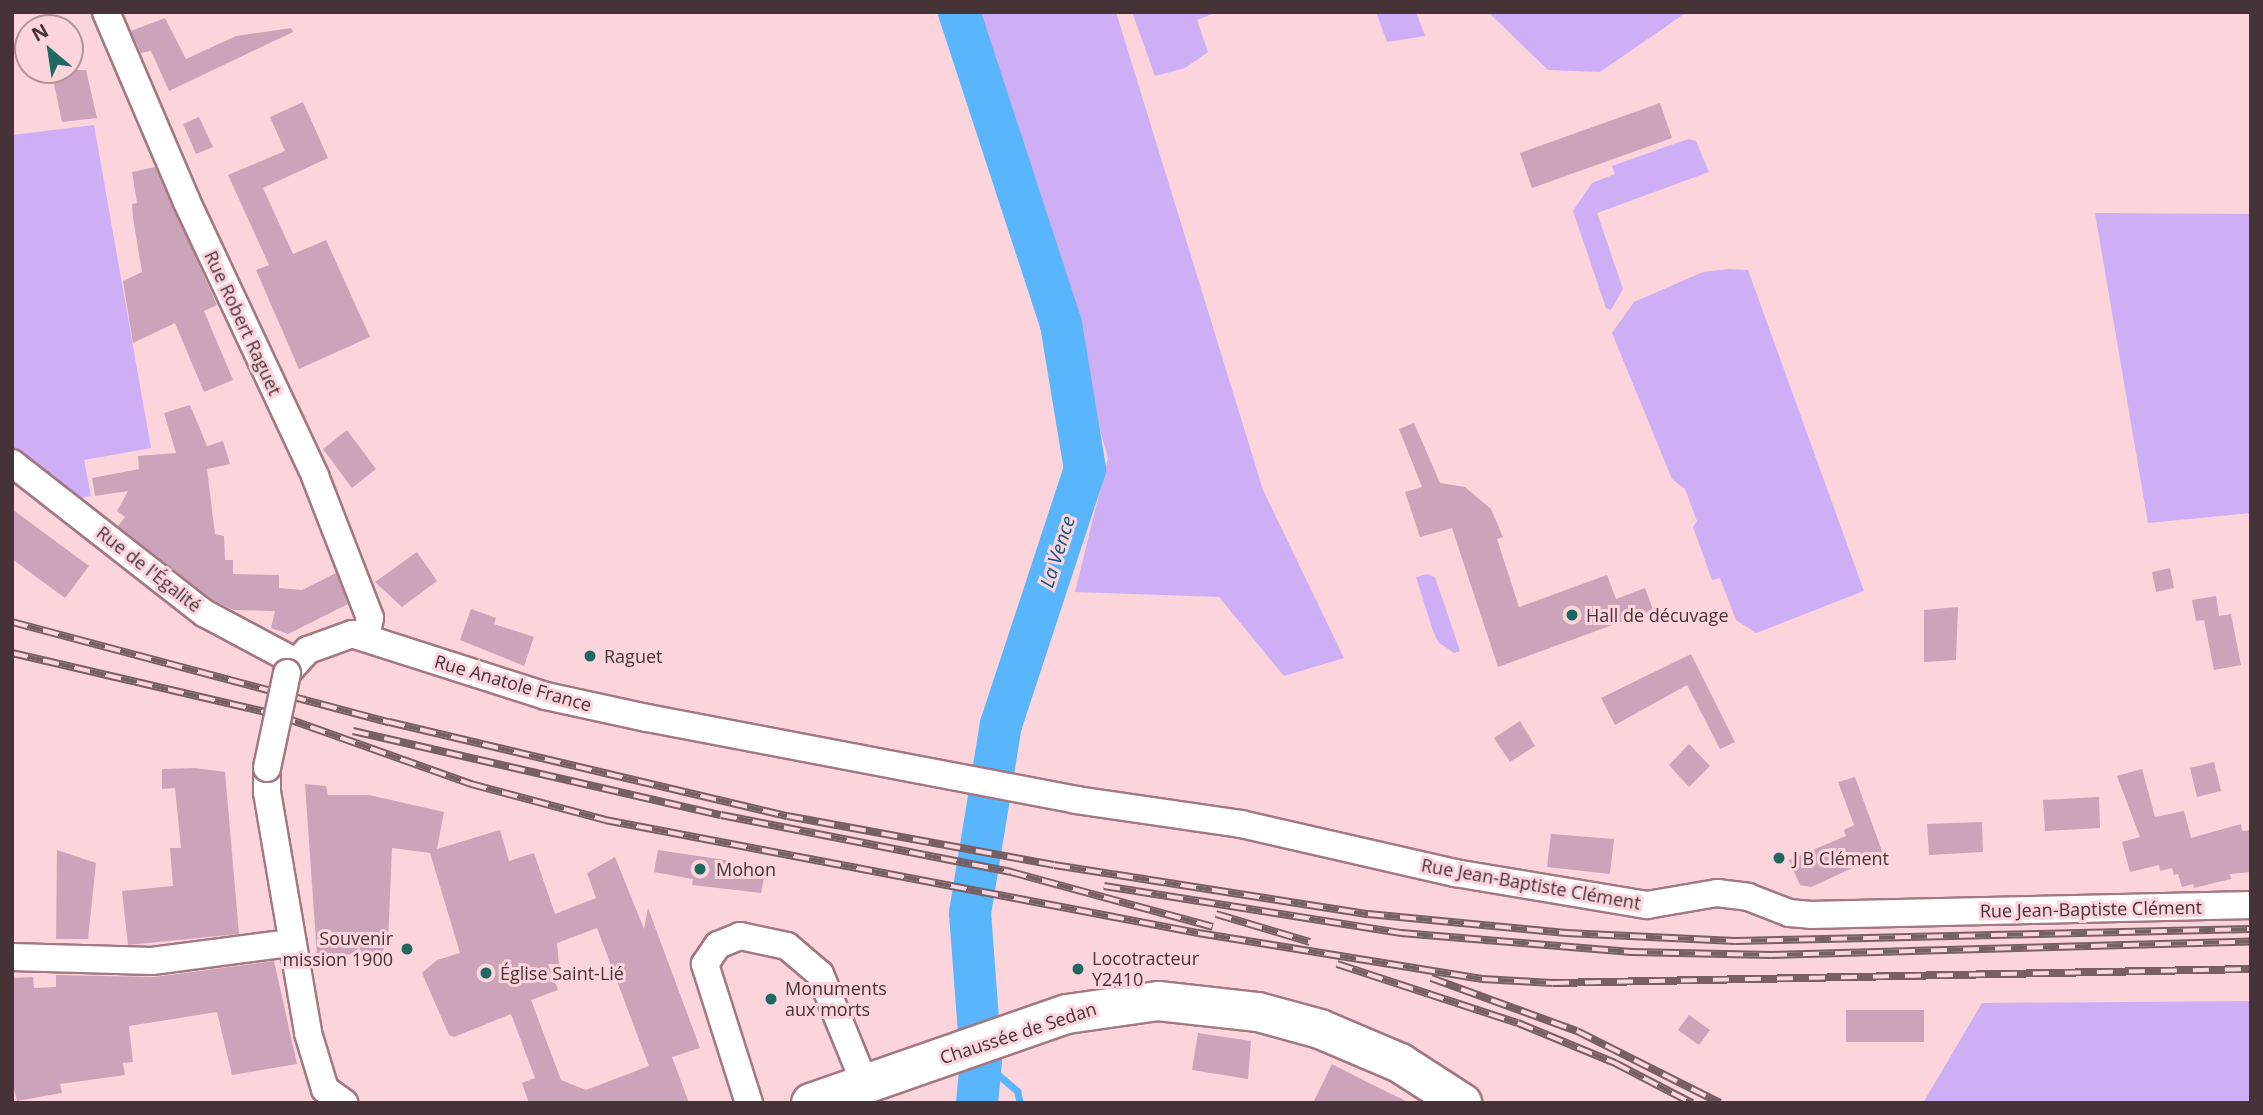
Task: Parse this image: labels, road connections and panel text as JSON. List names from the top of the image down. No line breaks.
{"streets":{"main road":["Chaussée de Sedan"],"street":["Rue Robert Raguet","Rue de l'Égalité","Rue Anatole France","Rue Jean-Baptiste Clément"]},"crossings":[["Rue Robert Raguet","Rue Anatole France"],["Rue de l'Égalité","Rue Anatole France"],["Rue Anatole France","Rue Jean-Baptiste Clément"]],"water":["La Vence"],"places":["Hall de décuvage","Raguet","J B Clément","Mohon","Souvenir mission 1900","Locotracteur Y2410","Église Saint-Lié","Monuments aux morts"],"north":"top left"}
